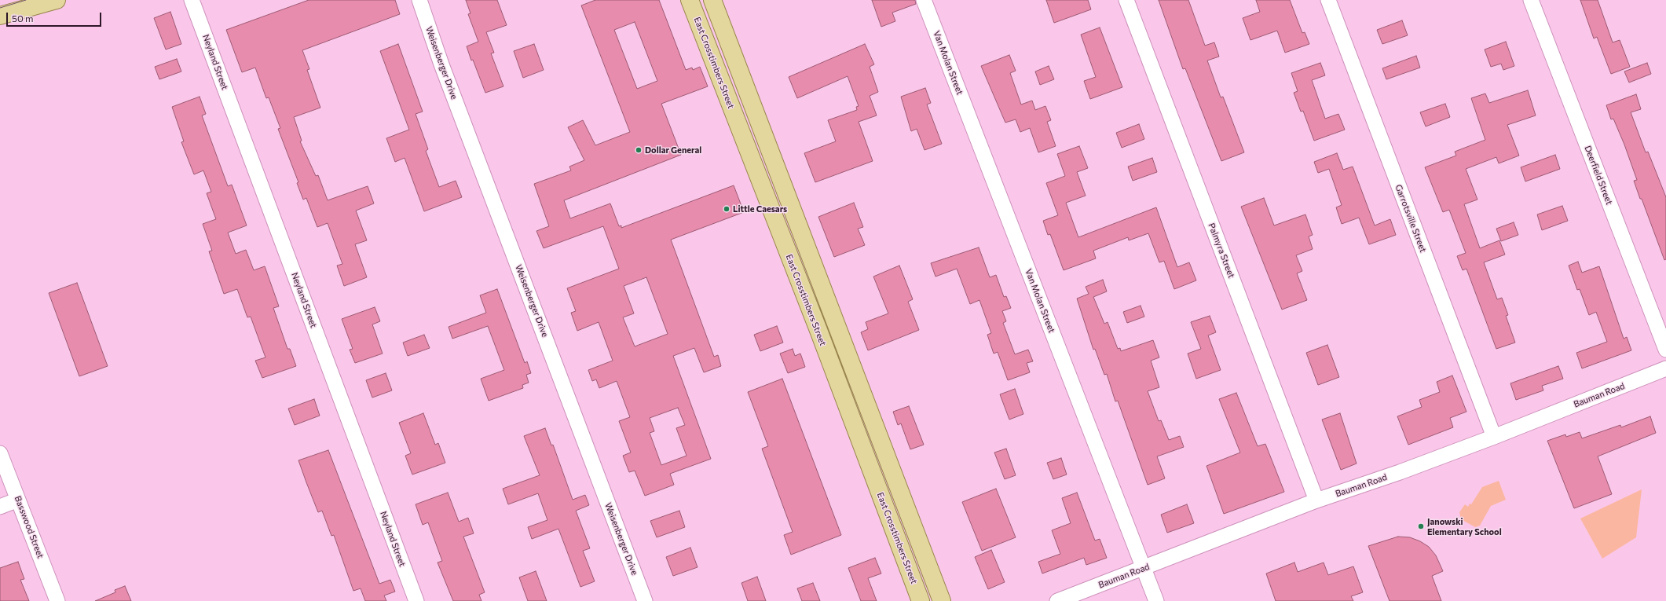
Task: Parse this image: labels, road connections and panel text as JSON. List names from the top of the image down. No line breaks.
{"streets":{"main road":["East Crosstimbers Street"],"street":["Neyland Street","Weisenberger Drive","Van Molan Street","Deerfield Street","Garrotsville Street","Palmyra Street","Bauman Road","Basswood Street"]},"crossings":[["Van Molan Street","Bauman Road"],["Garrotsville Street","Bauman Road"],["Palmyra Street","Bauman Road"]],"places":["Dollar General","Little Caesars","Janowski Elementary School"],"scale_bar":"50 m"}
